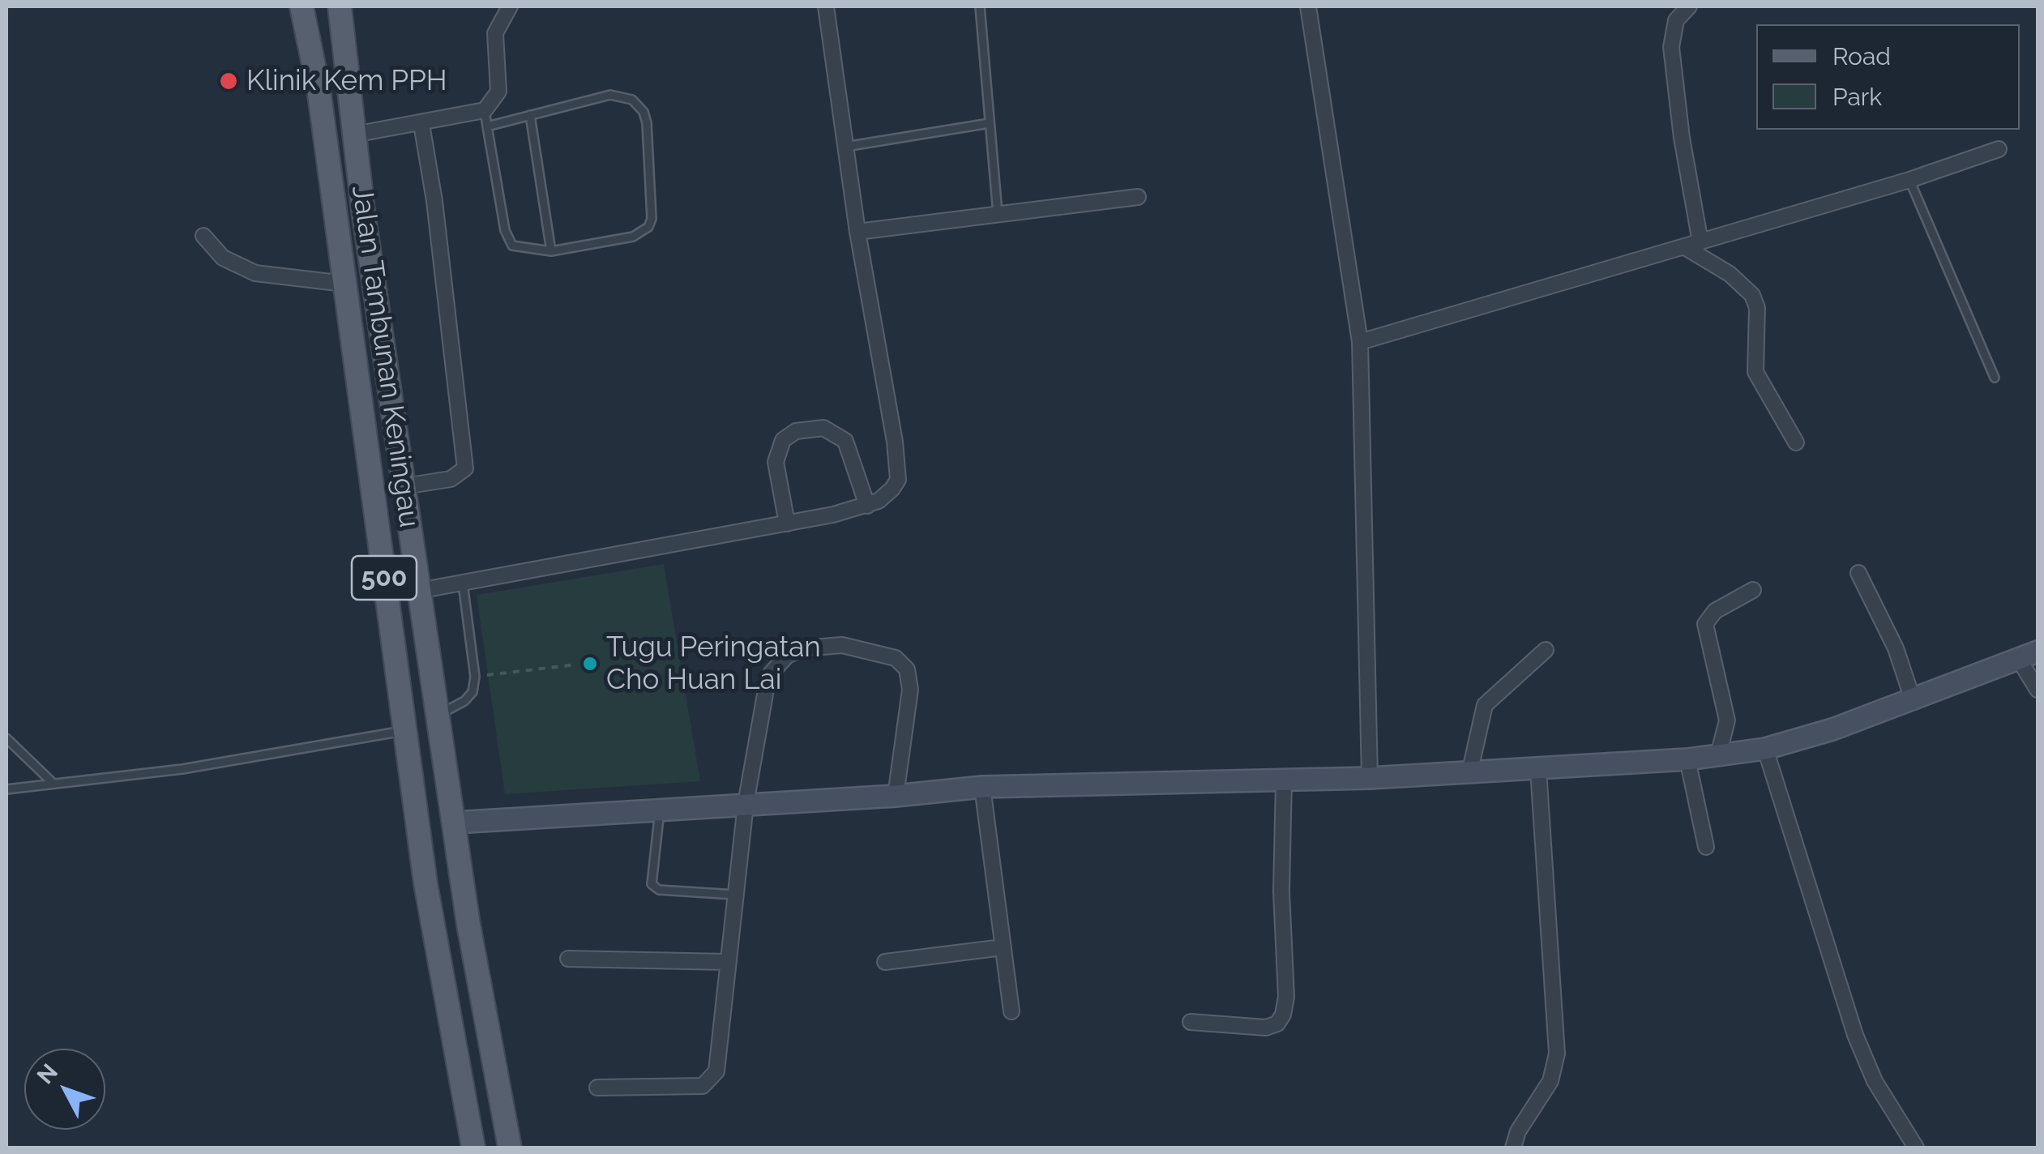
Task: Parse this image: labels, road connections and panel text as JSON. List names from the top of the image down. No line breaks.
{"streets":{"main road":["Jalan Tambunan Keningau","500"]},"places":["Klinik Kem PPH","Tugu Peringatan Cho Huan Lai"],"legend":["Road","Park"],"north":"top left"}
